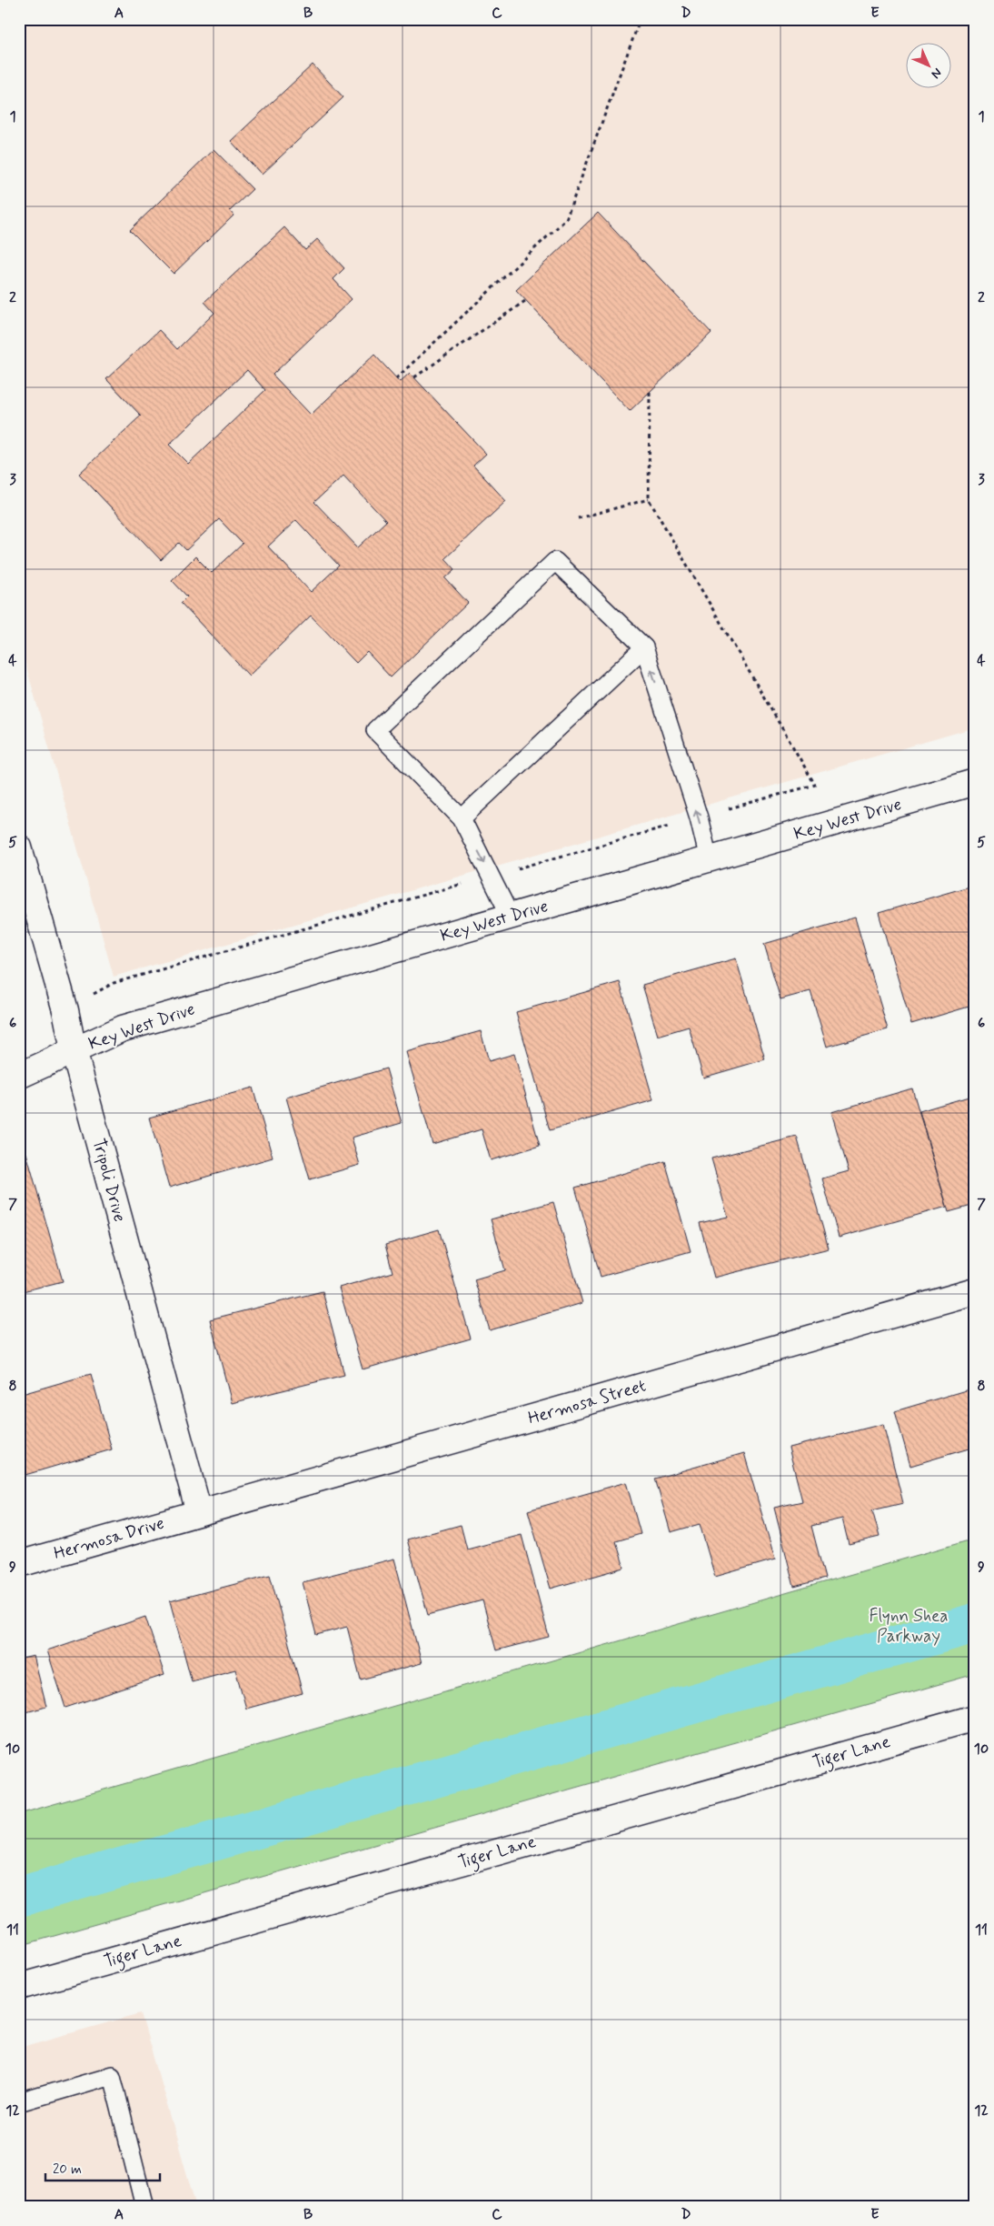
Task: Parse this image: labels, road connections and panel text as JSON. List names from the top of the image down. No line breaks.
{"streets":{"street":["Key West Drive","Tripoli Drive","Hermosa Street","Hermosa Drive","Tiger Lane"]},"crossings":[["Key West Drive","Tripoli Drive"],["Tripoli Drive","Hermosa Street"],["Tripoli Drive","Hermosa Drive"],["Hermosa Street","Hermosa Drive"]],"parks":["Flynn Shea Parkway"],"scale_bar":"20 m","north":"bottom right","grid":{"columns":["A","B","C","D","E"],"rows":["1","2","3","4","5","6","7","8","9","10","11","12"]}}
